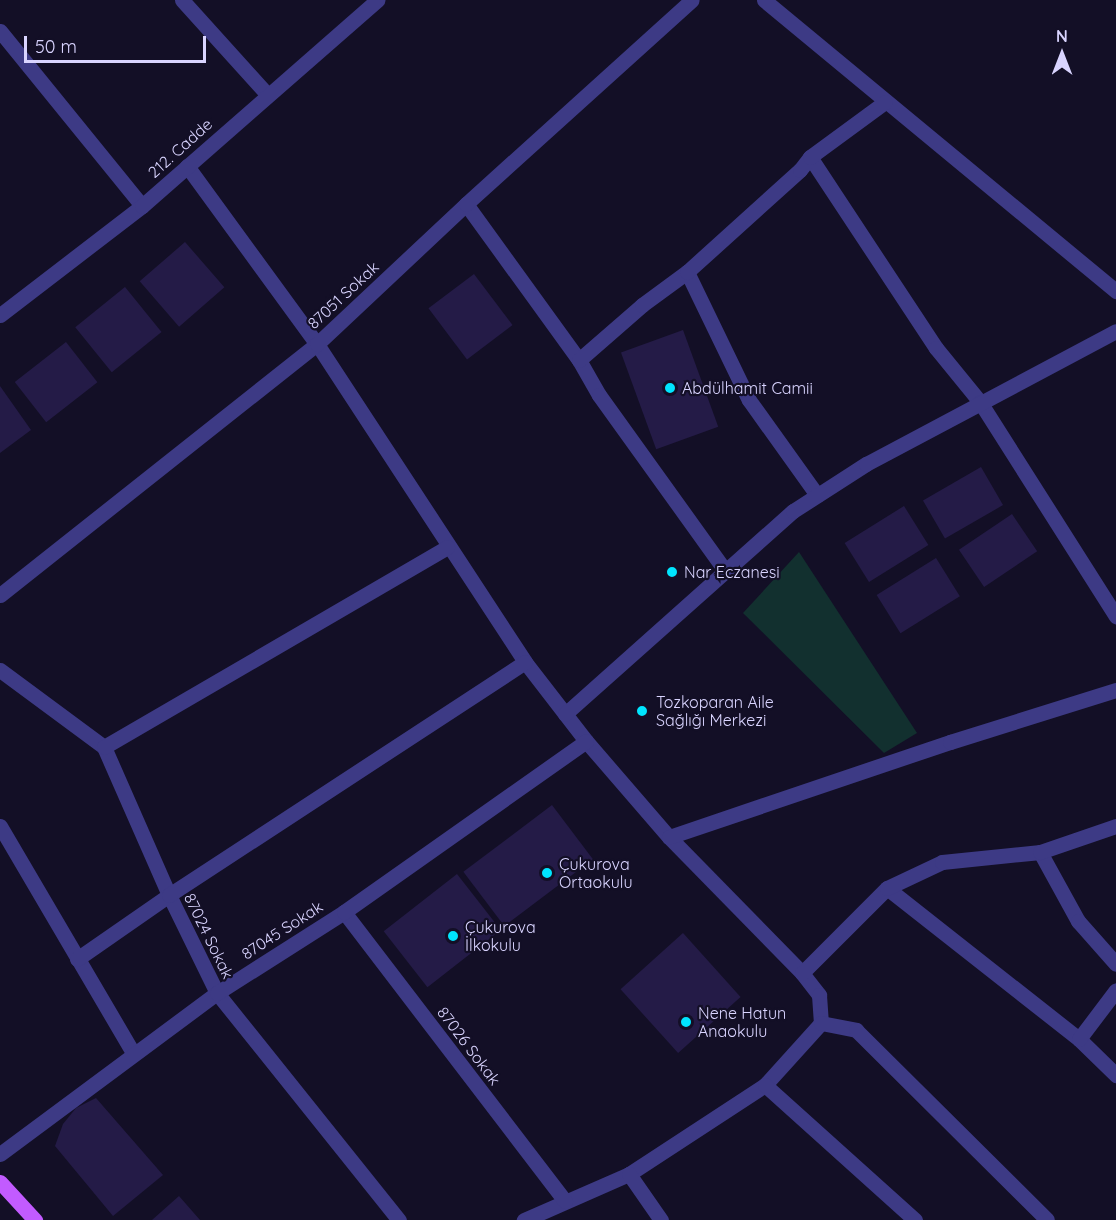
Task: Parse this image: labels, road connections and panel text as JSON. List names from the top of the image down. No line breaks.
{"streets":{"street":["212. Cadde","87051 Sokak","87045 Sokak","87024 Sokak","87026 Sokak"]},"crossings":[["87045 Sokak","87024 Sokak"],["87045 Sokak","87026 Sokak"]],"places":["Abdülhamit Camii","Nar Eczanesi","Tozkoparan Aile Sağlığı Merkezi","Çukurova Ortaokulu","Çukurova İlkokulu","Nene Hatun Anaokulu"],"scale_bar":"50 m","north":"top"}
